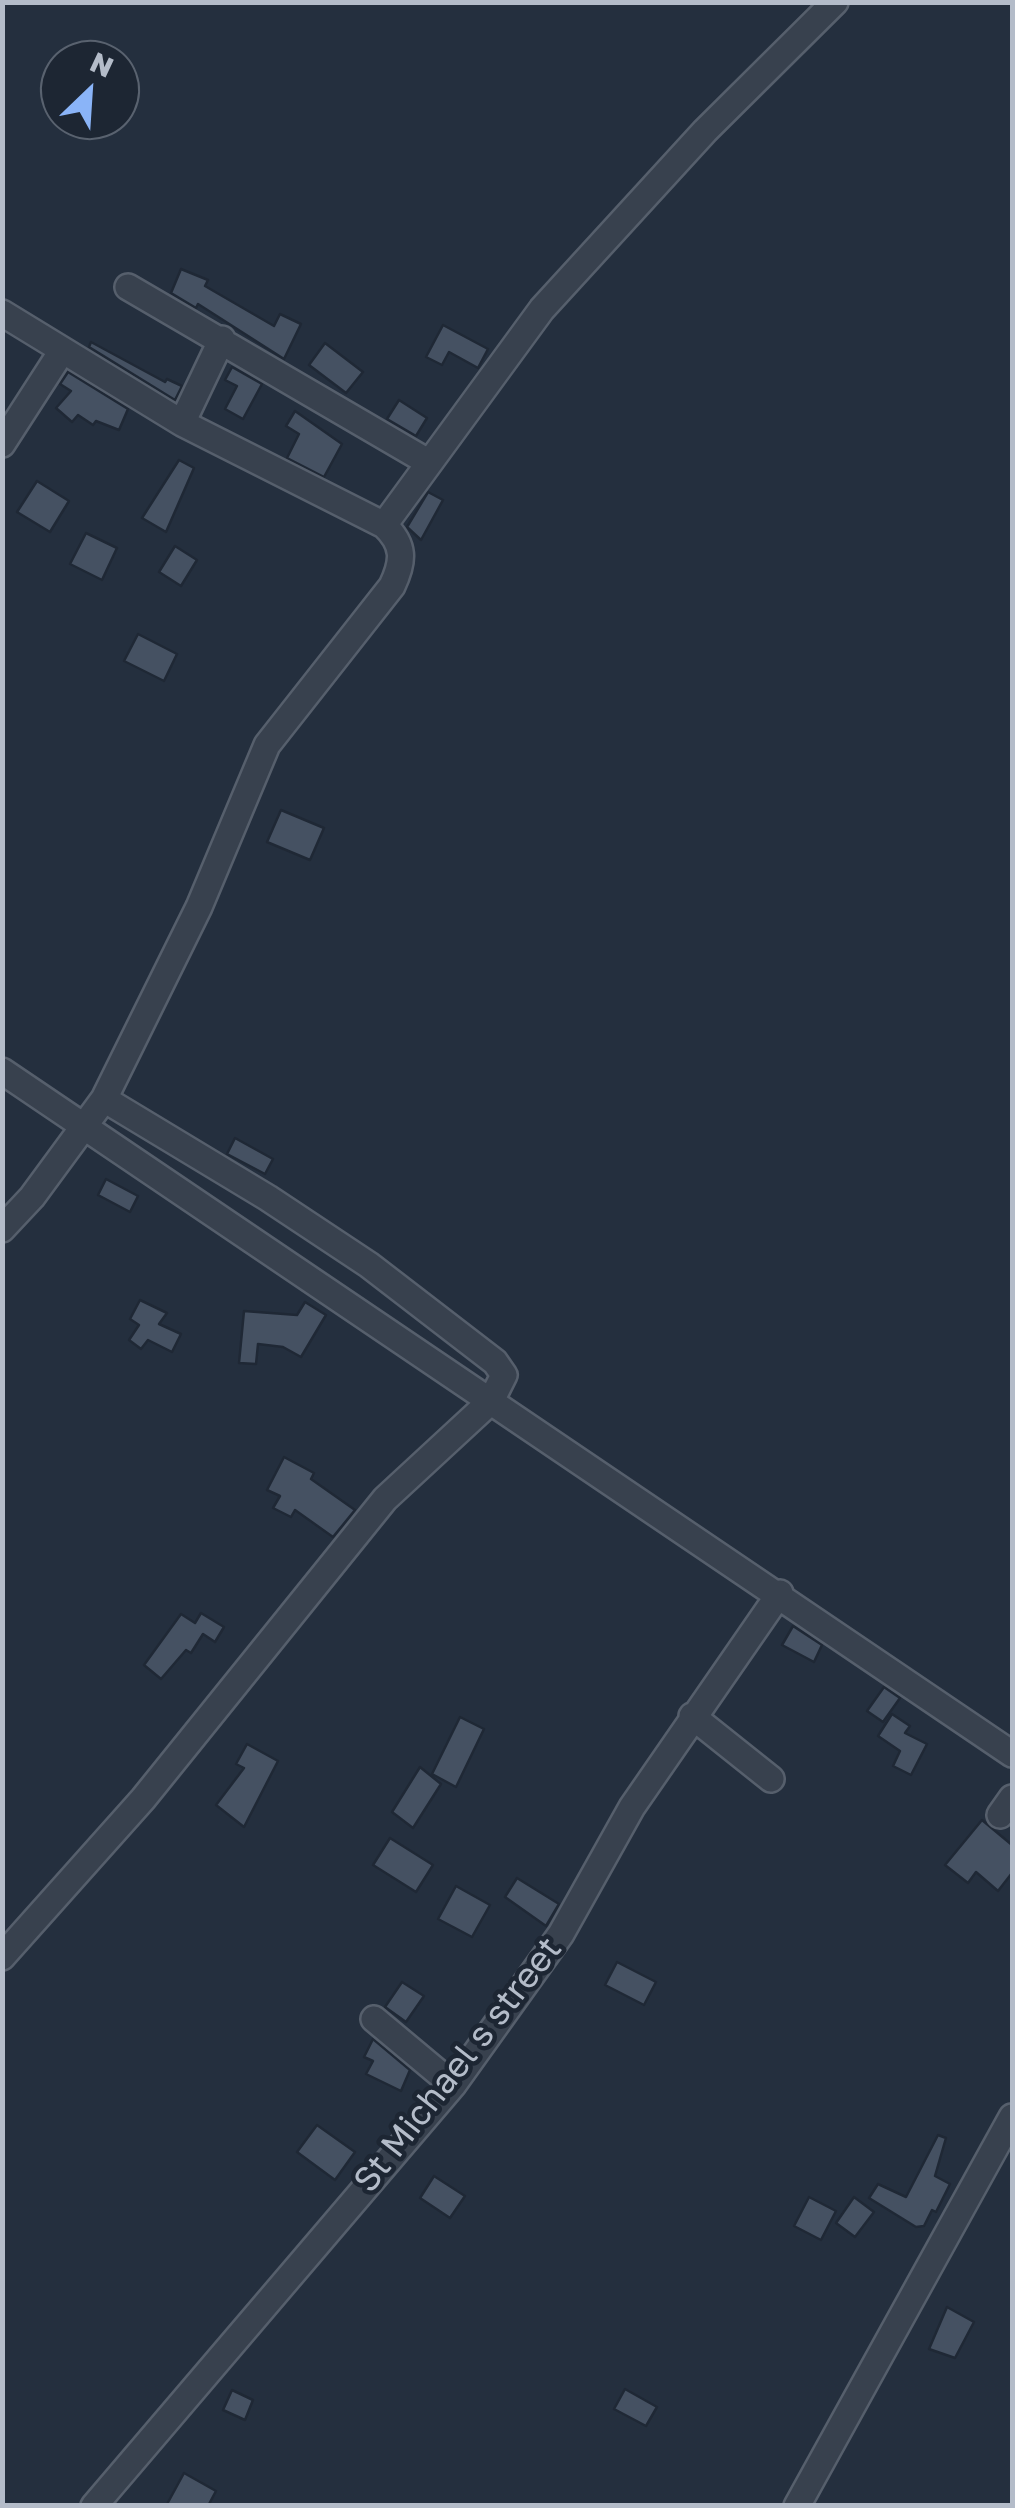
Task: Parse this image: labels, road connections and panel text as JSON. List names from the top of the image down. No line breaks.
{"streets":{"street":["St Michael s street"]},"north":"top right"}
